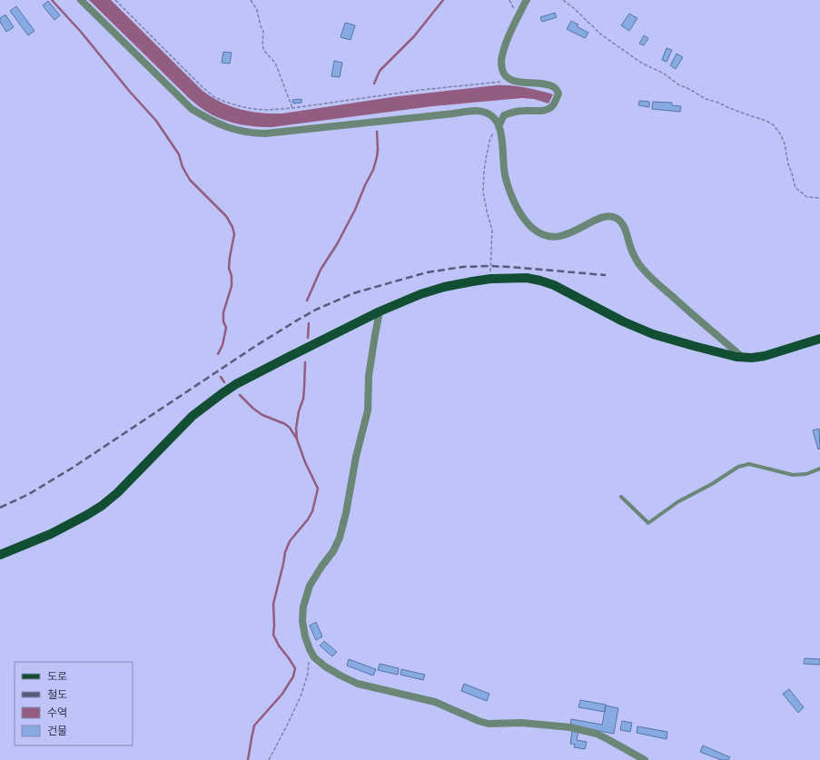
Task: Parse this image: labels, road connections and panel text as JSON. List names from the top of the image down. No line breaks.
{"legend":["도로","철도","수역","건물"]}
